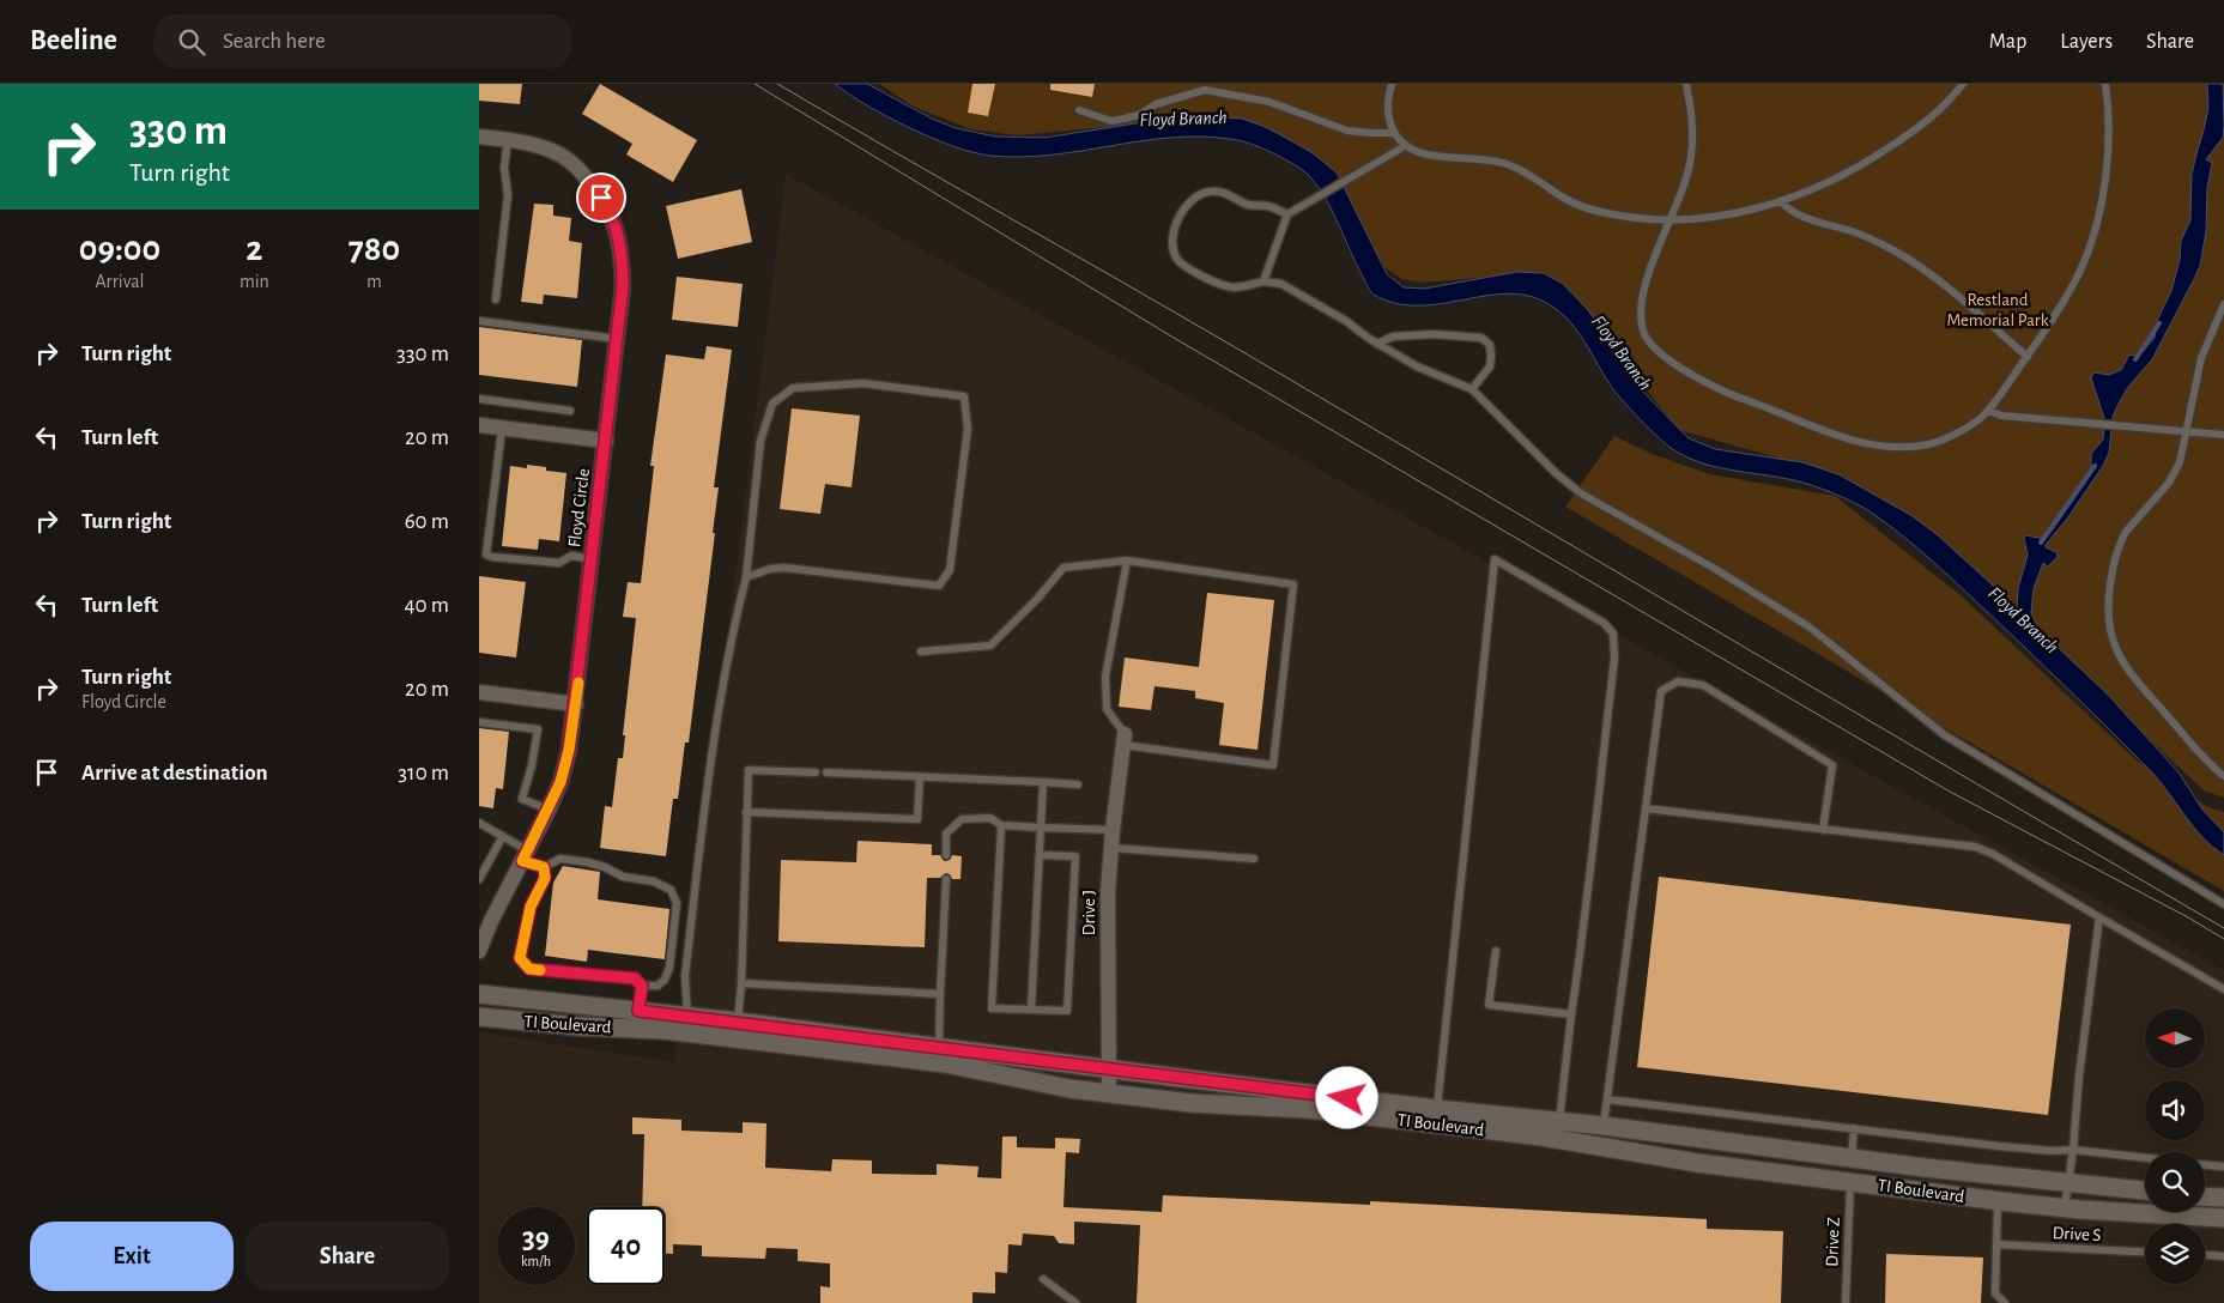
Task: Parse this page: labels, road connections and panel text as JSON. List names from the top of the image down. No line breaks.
{"streets":{"street":["Floyd Circle","Drive J","TI Boulevard"],"lane":["Drive S","Drive Z"]},"crossings":[["Drive J","TI Boulevard"],["TI Boulevard","Drive Z"]],"water":["Floyd Branch"],"parks":["Restland Memorial Park"],"north":"left","page":{"header":"Beeline","search":"Search here","nav":["Map","Layers","Share"],"turn":["330 m","Turn right"],"eta":["09:00","Arrival","2","min","780","m"],"list":[{"name":"Turn right","value":"330 m"},{"name":"Turn left","value":"20 m"},{"name":"Turn right","value":"60 m"},{"name":"Turn left","value":"40 m"},{"name":"Turn right","note":"Floyd Circle","value":"20 m"},{"name":"Arrive at destination","value":"310 m"}],"speed":"39 km/h","limit":"40","buttons":["Exit","Share"]}}
